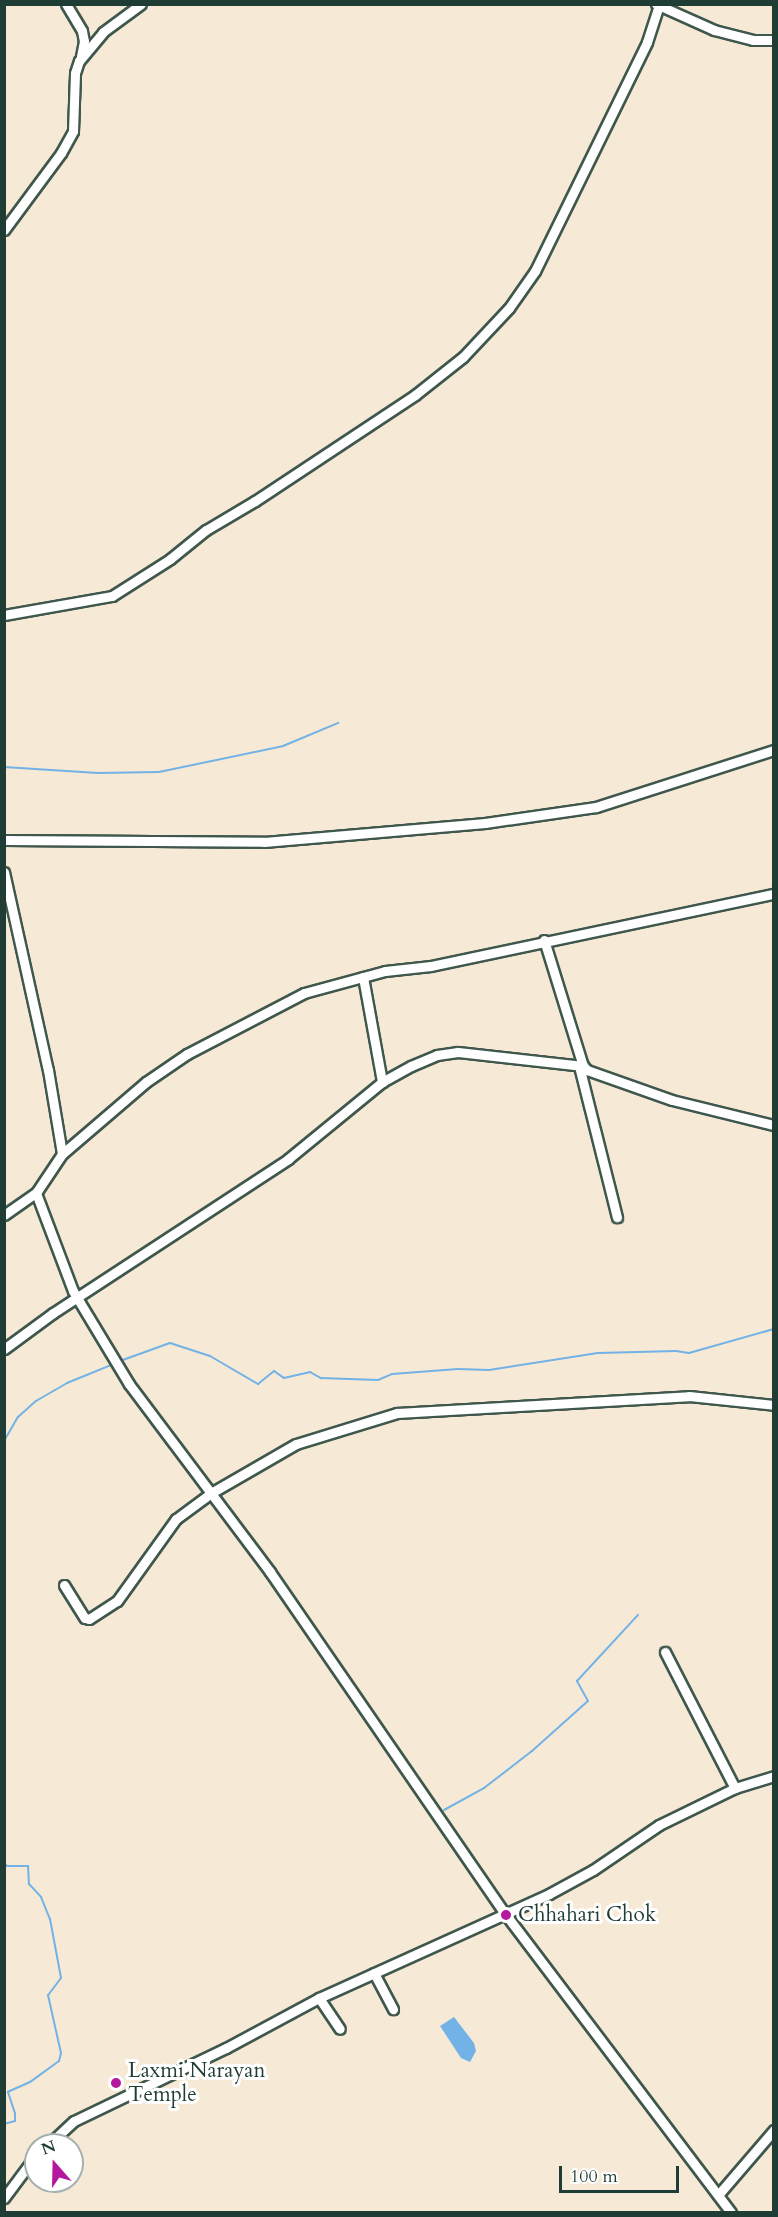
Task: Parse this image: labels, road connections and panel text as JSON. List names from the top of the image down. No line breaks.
{"places":["Chhahari Chok","Laxmi Narayan Temple"],"scale_bar":"100 m","north":"top"}
